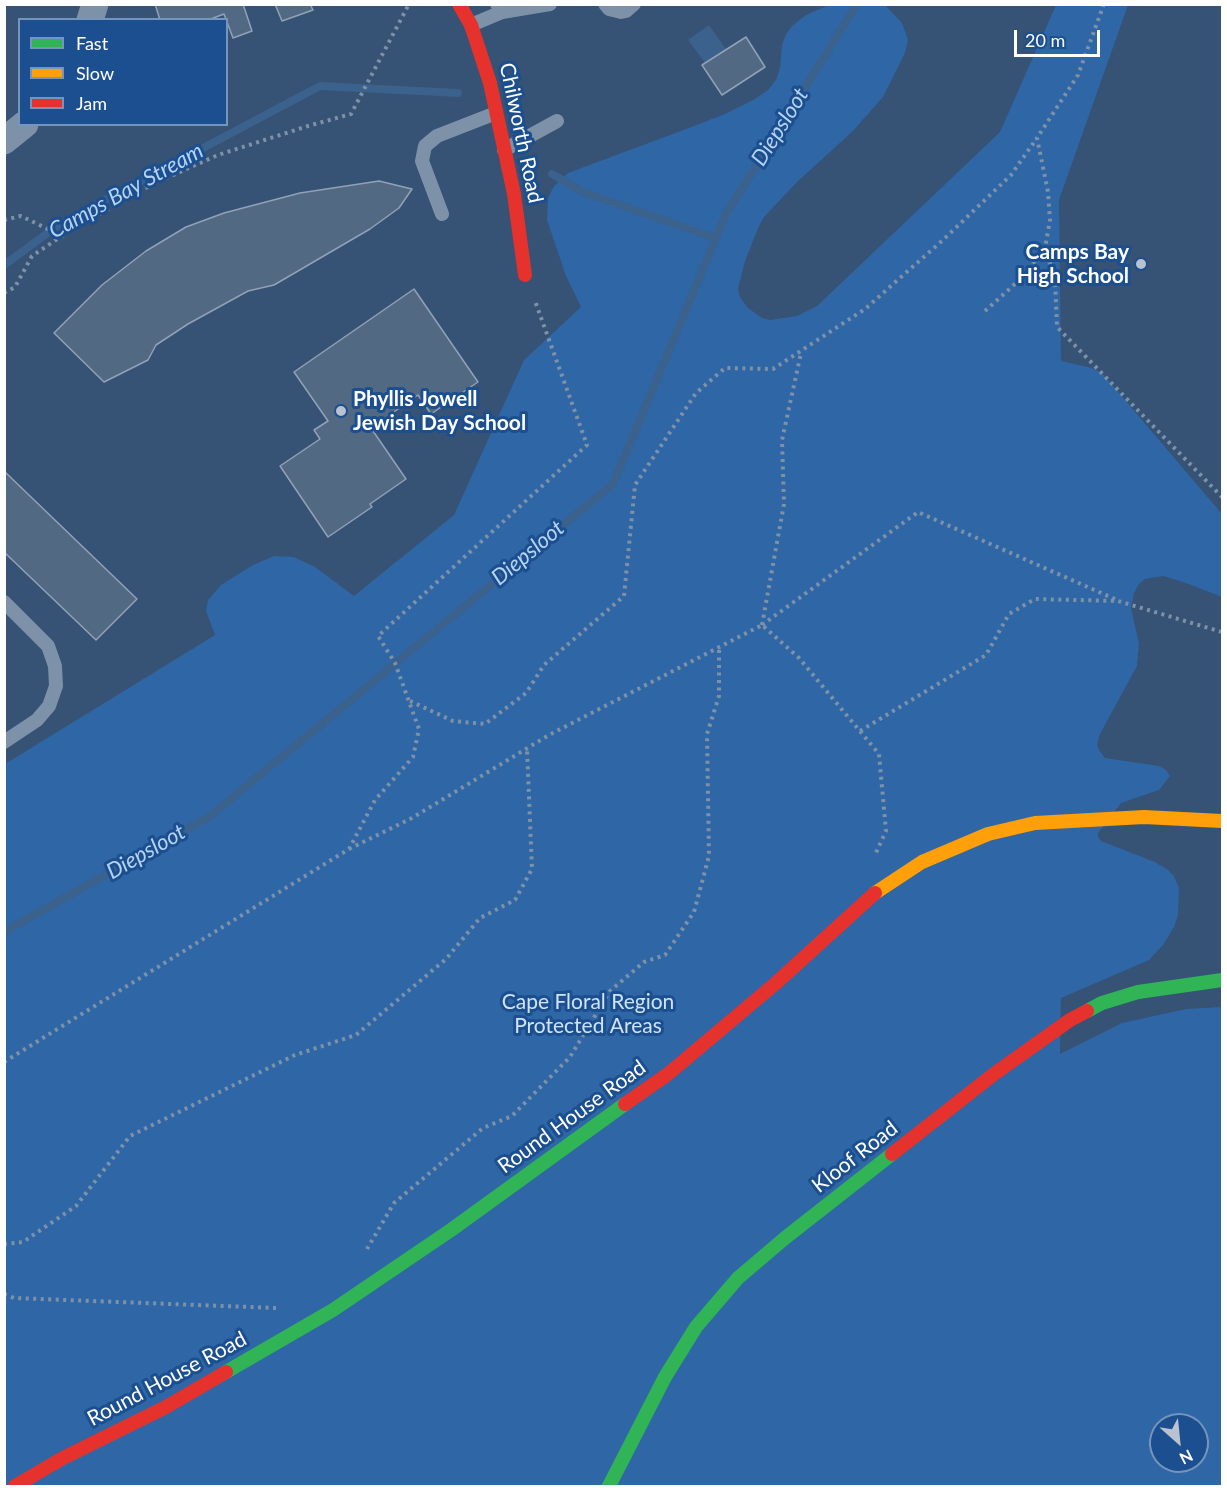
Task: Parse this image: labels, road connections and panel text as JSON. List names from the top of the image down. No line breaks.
{"streets":{"street":["Chilworth Road","Round House Road","Kloof Road"]},"water":["Diepsloot","Camps Bay Stream"],"parks":["Cape Floral Region Protected Areas"],"places":["Camps Bay High School","Phyllis Jowell Jewish Day School"],"legend":["Fast","Slow","Jam"],"scale_bar":"20 m","north":"bottom right"}
